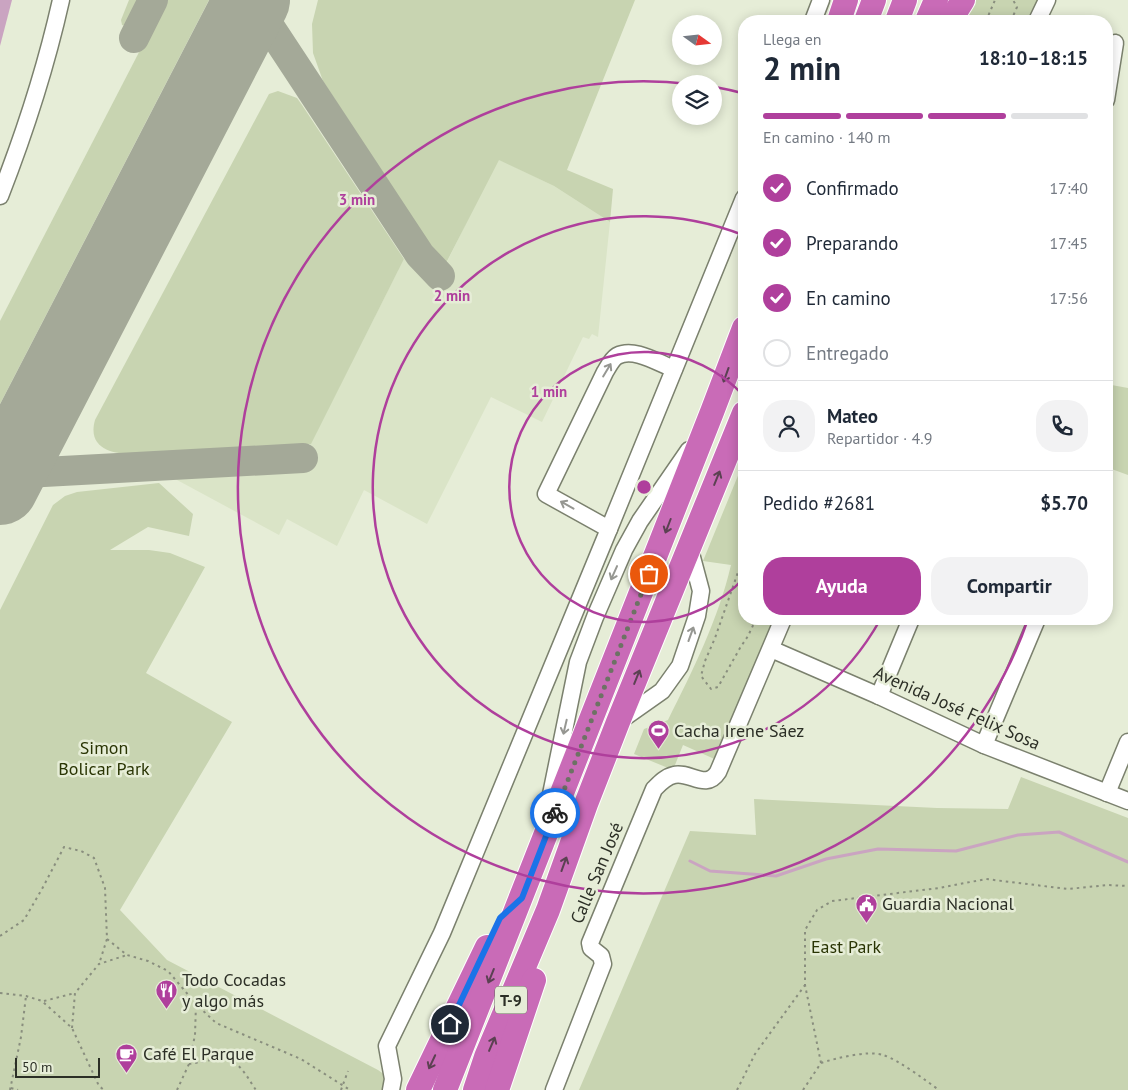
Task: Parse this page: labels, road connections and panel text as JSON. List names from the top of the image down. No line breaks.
{"streets":{"highway":["T-9"],"street":["Avenida José Felix Sosa","Calle San José"]},"crossings":[["Avenida José Felix Sosa","Calle San José"]],"parks":["Simon Bolicar Park","East Park"],"places":{"sports":["Cacha Irene Sáez"],"public building":["Guardia Nacional"],"restaurant":["Todo Cocadas y algo más"],"cafe":["Café El Parque"]},"scale_bar":"50 m","north":"right","page":{"heading":["2 min","Llega en","18:10–18:15"],"panel":["Mateo","Repartidor · 4.9","Pedido #2681","$5.70"],"bar":"En camino · 140 m","list":[["Confirmado","17:40"],["Preparando","17:45"],["En camino","17:56"],"Entregado"],"buttons":["Ayuda","Compartir"],"scale":"50 m"},"rings":["3 min","2 min","1 min"]}
